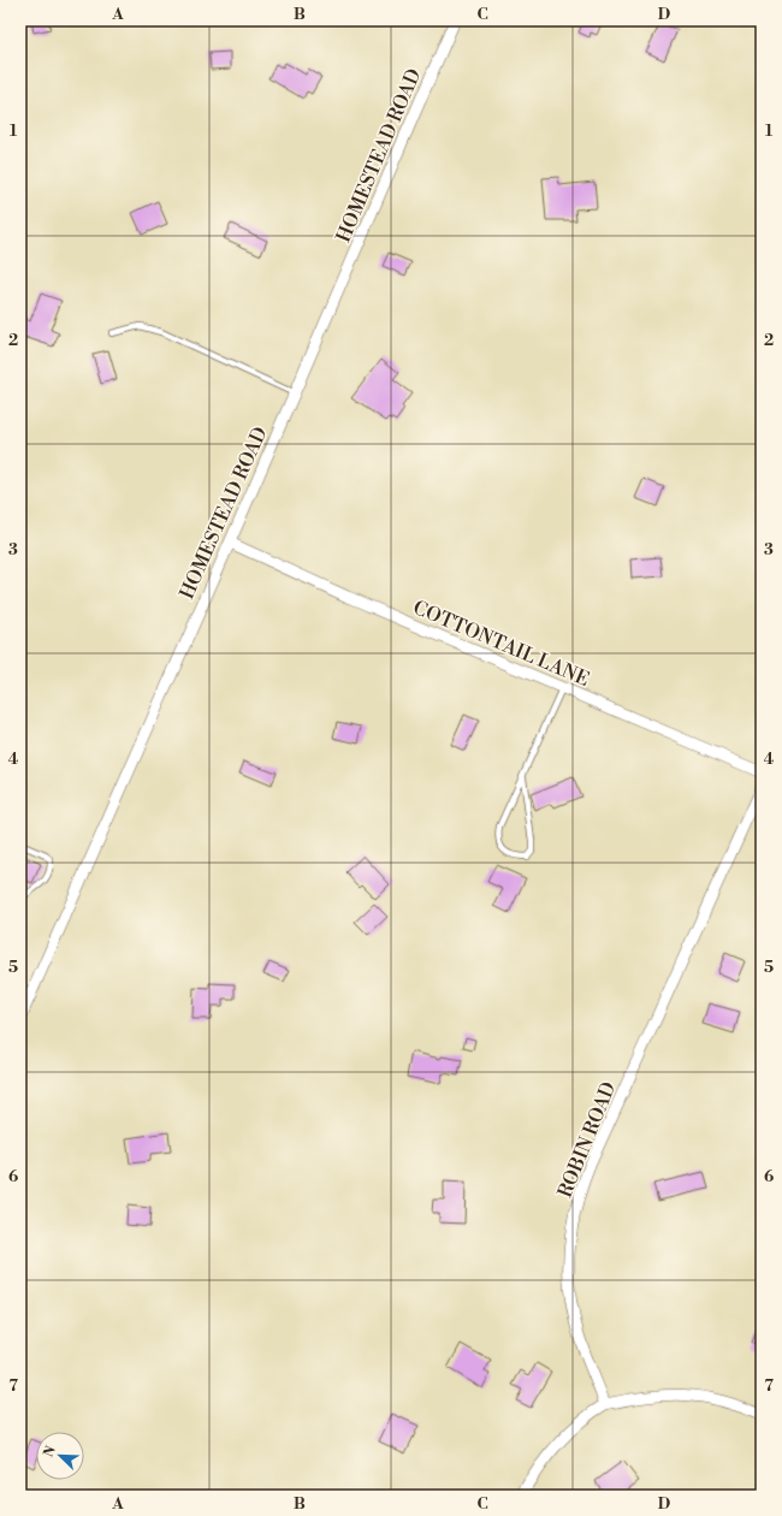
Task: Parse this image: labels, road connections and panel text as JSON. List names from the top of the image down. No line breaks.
{"streets":{"street":["HOMESTEAD ROAD","COTTONTAIL LANE","ROBIN ROAD"]},"crossings":[["HOMESTEAD ROAD","COTTONTAIL LANE"]],"north":"top left","grid":{"columns":["A","B","C","D"],"rows":["1","2","3","4","5","6","7"]}}
